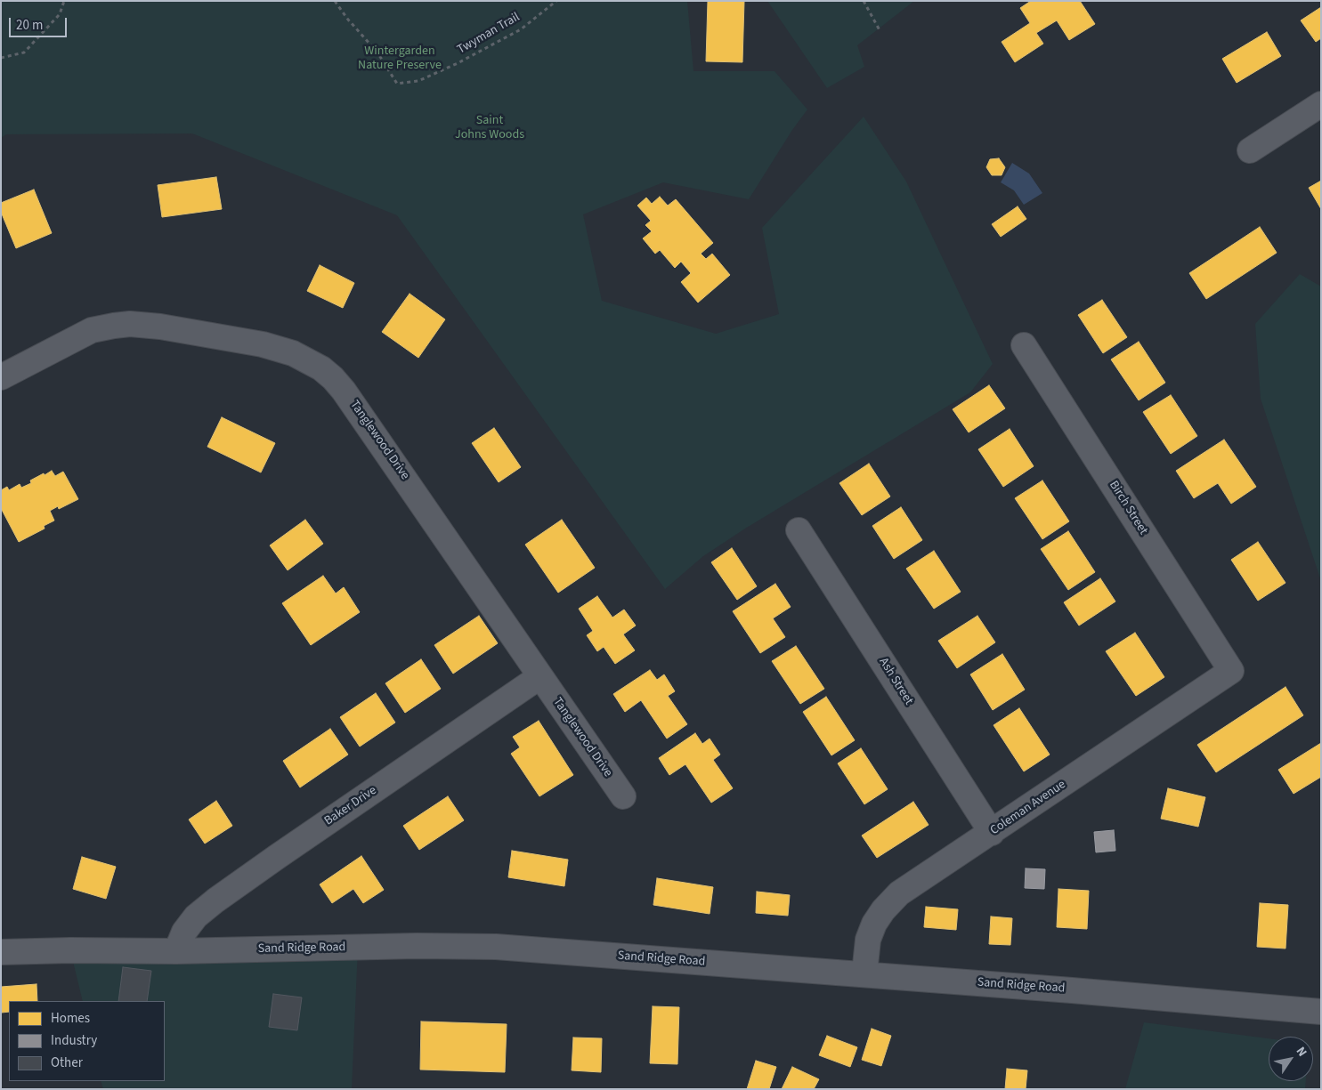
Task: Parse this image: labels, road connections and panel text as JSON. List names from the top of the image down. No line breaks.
{"streets":{"street":["Tanglewood Drive","Birch Street","Ash Street","Baker Drive","Coleman Avenue","Sand Ridge Road"],"path":["Twyman Trail"]},"crossings":[["Tanglewood Drive","Baker Drive"],["Birch Street","Coleman Avenue"],["Ash Street","Coleman Avenue"],["Baker Drive","Sand Ridge Road"],["Coleman Avenue","Sand Ridge Road"]],"parks":["Wintergarden Nature Preserve","Saint Johns Woods"],"legend":["Homes","Industry","Other"],"scale_bar":"20 m","north":"top right"}
